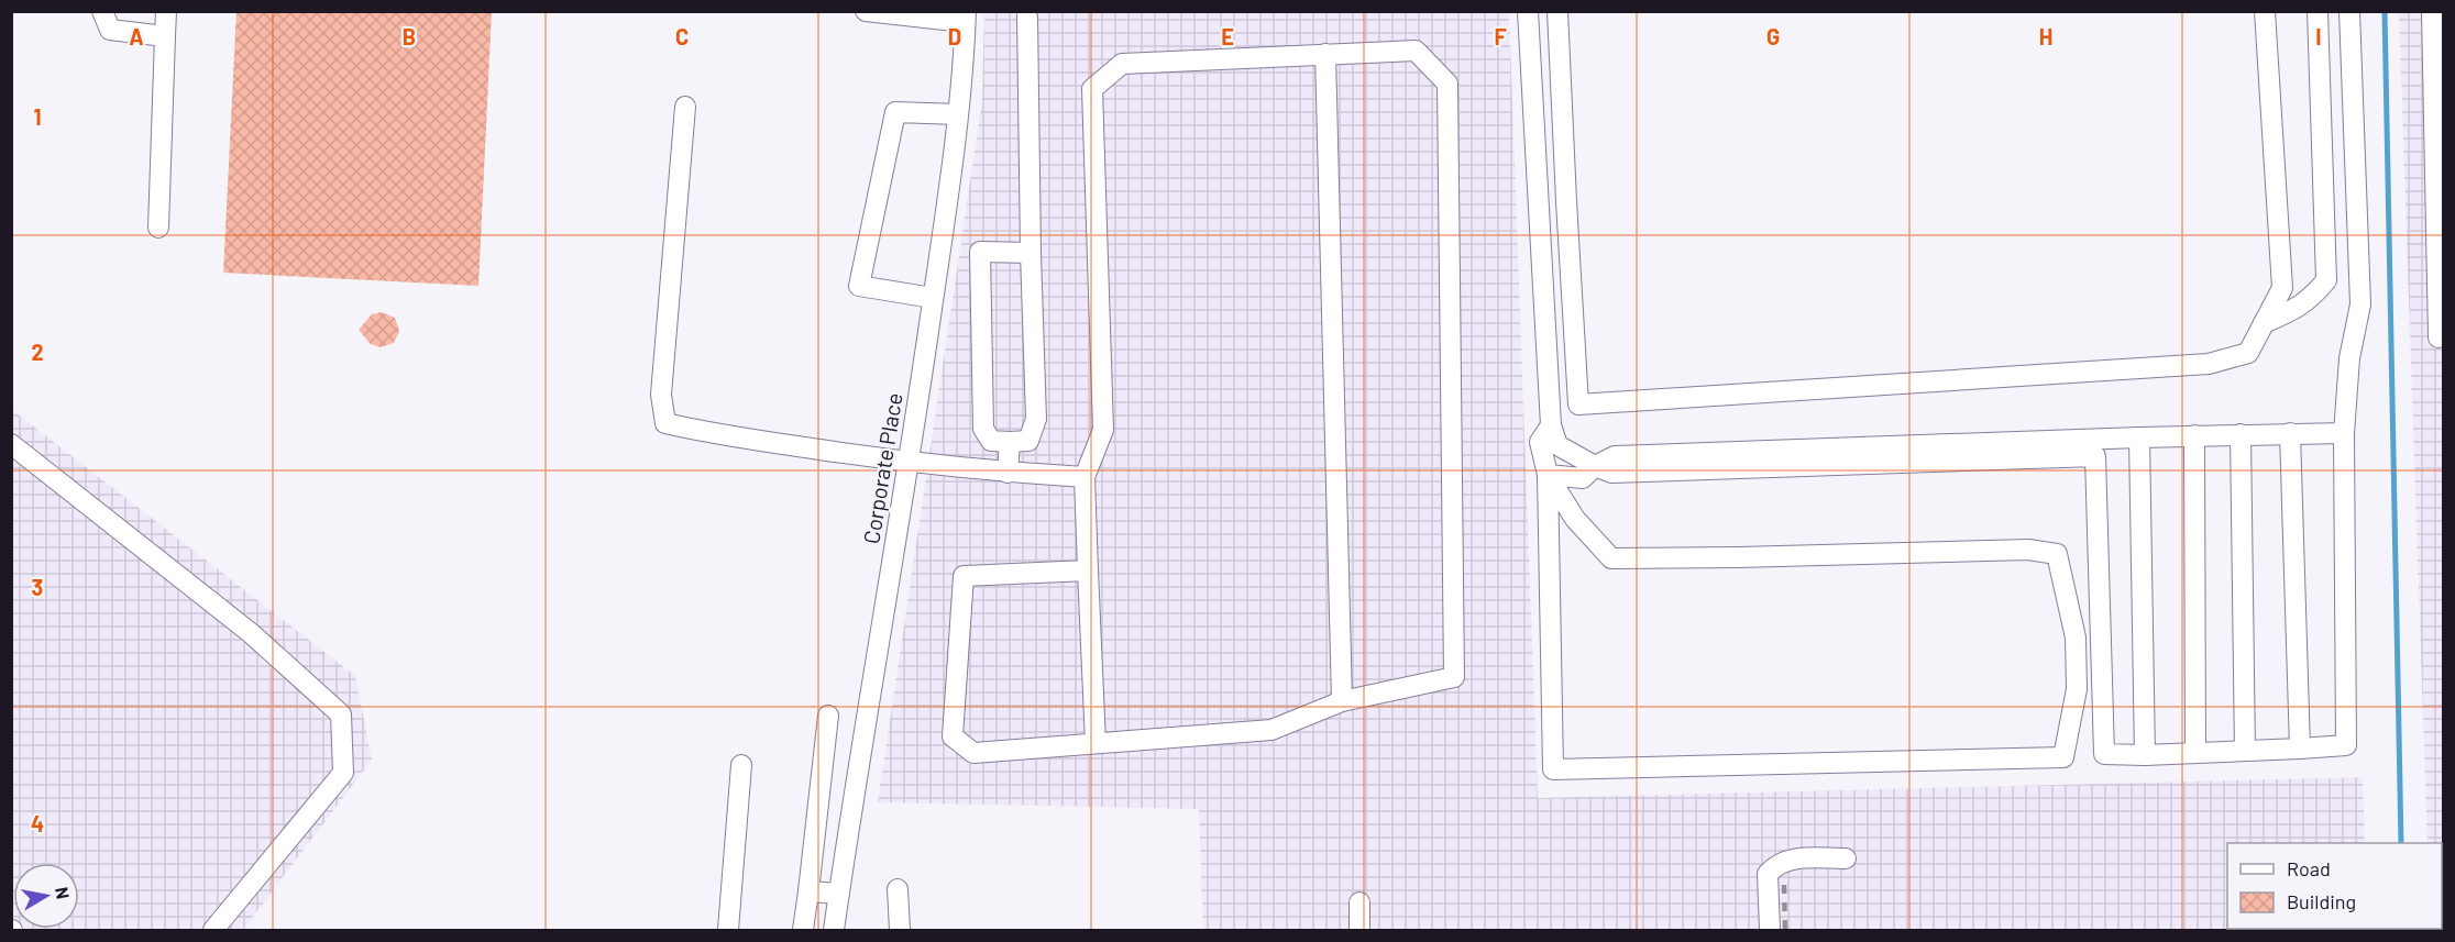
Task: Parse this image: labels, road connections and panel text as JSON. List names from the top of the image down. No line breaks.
{"streets":{"street":["Corporate Place"]},"legend":["Road","Building"],"north":"right","grid":{"columns":["A","B","C","D","E","F","G","H","I"],"rows":["1","2","3","4"]}}
